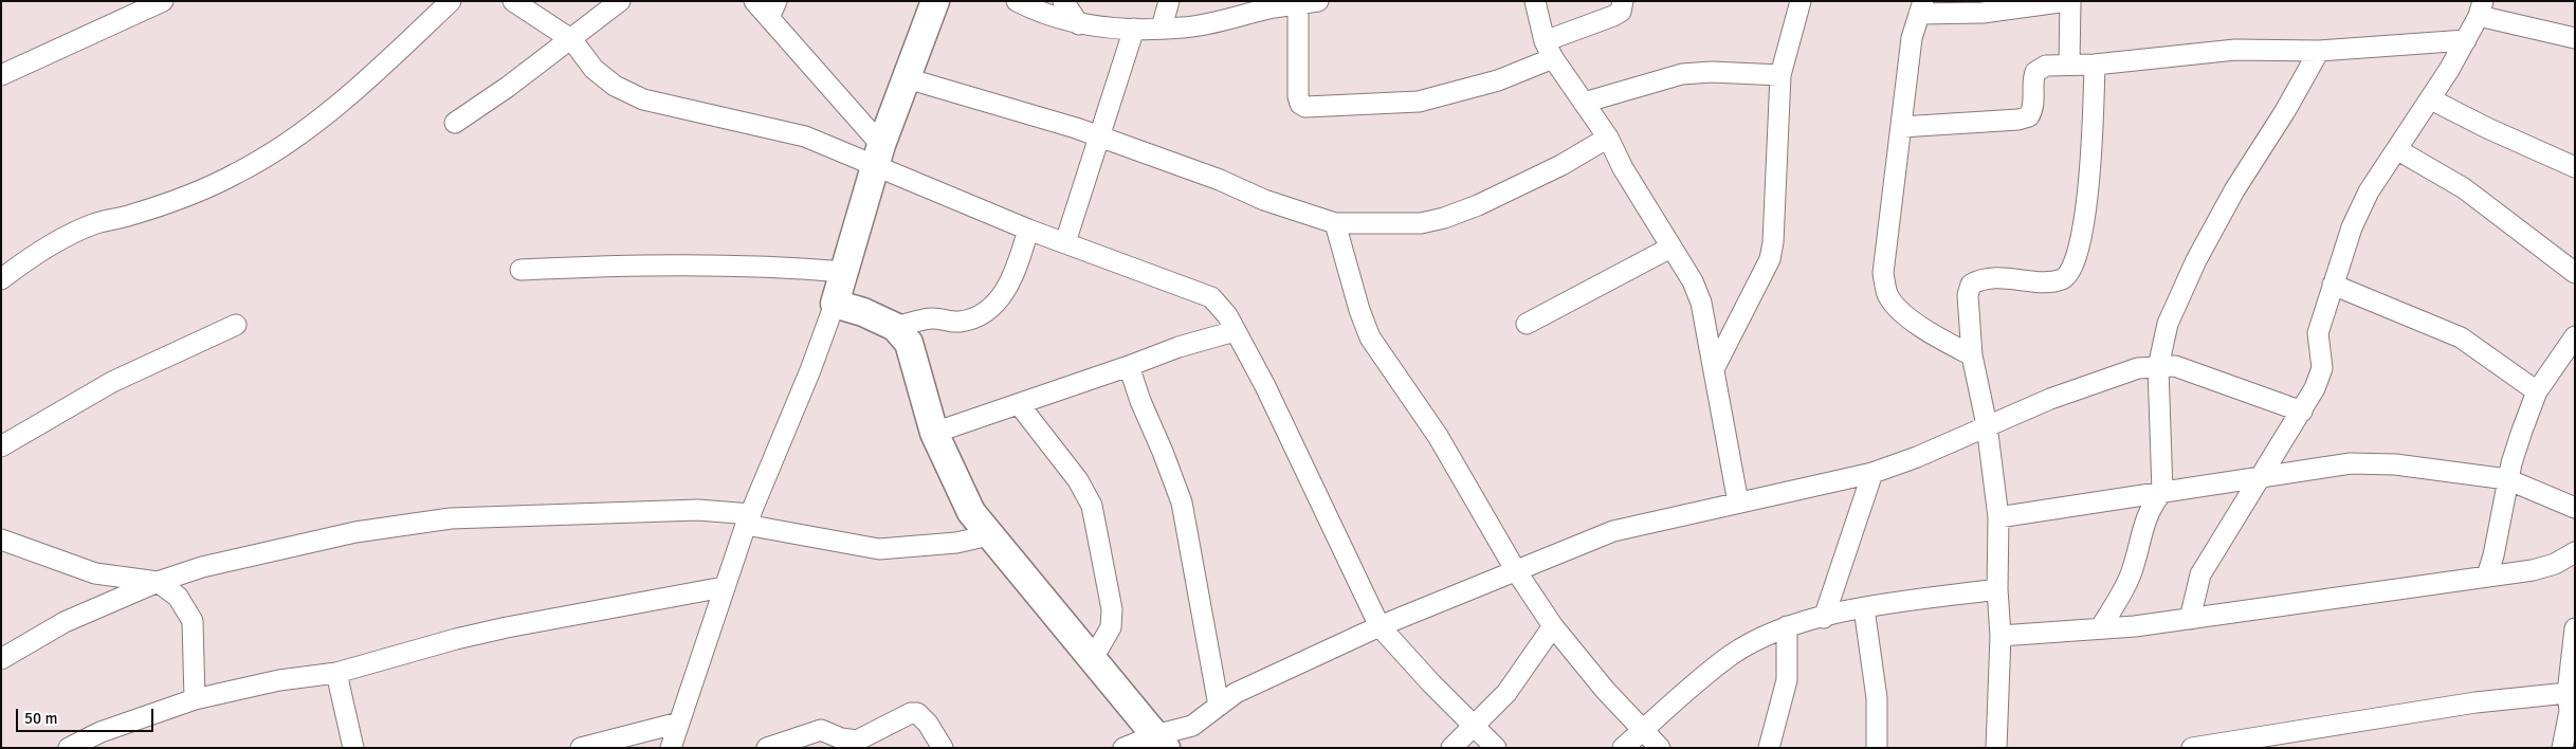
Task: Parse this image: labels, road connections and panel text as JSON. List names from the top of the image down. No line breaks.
{"scale_bar":"50 m"}
